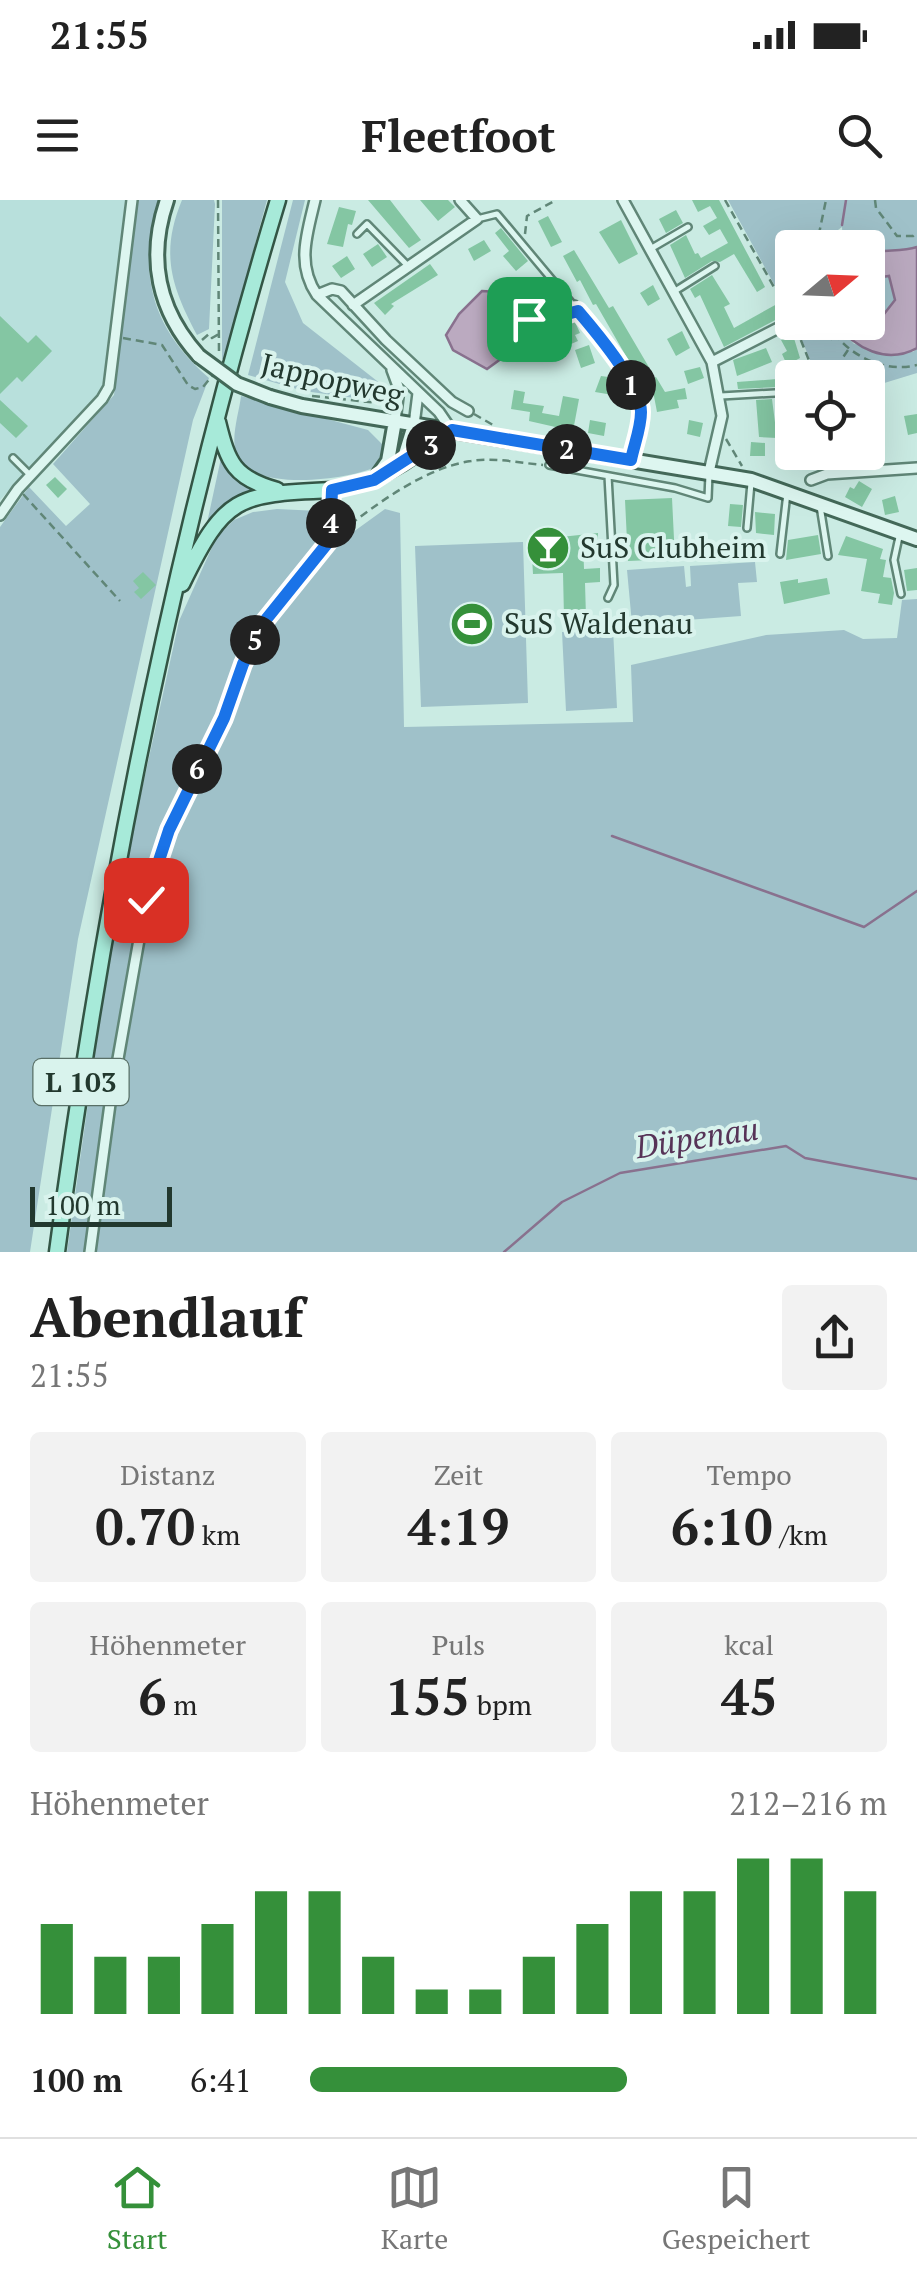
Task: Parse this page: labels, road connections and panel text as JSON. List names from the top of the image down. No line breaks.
{"streets":{"main road":["L 103"],"street":["Jappopweg"]},"water":["Düpenau"],"places":{"bar":["SuS Clubheim"],"sports":["SuS Waldenau"]},"scale_bar":"100 m","north":"right","page":{"status":"21:55","header":"Fleetfoot","pins":["1","3","2","4","5","6"],"scale":"100 m","heading":["Abendlauf","21:55"],"stats":[["Distanz","0.70 km"],["Zeit","4:19"],["Tempo","6:10 /km"],["Höhenmeter","6 m"],["Puls","155 bpm"],["kcal","45"]],"chart":["Höhenmeter","212–216 m"],"list":[{"name":"100 m","note":"6:41"}],"tabs":["Start","Karte","Gespeichert"]}}
